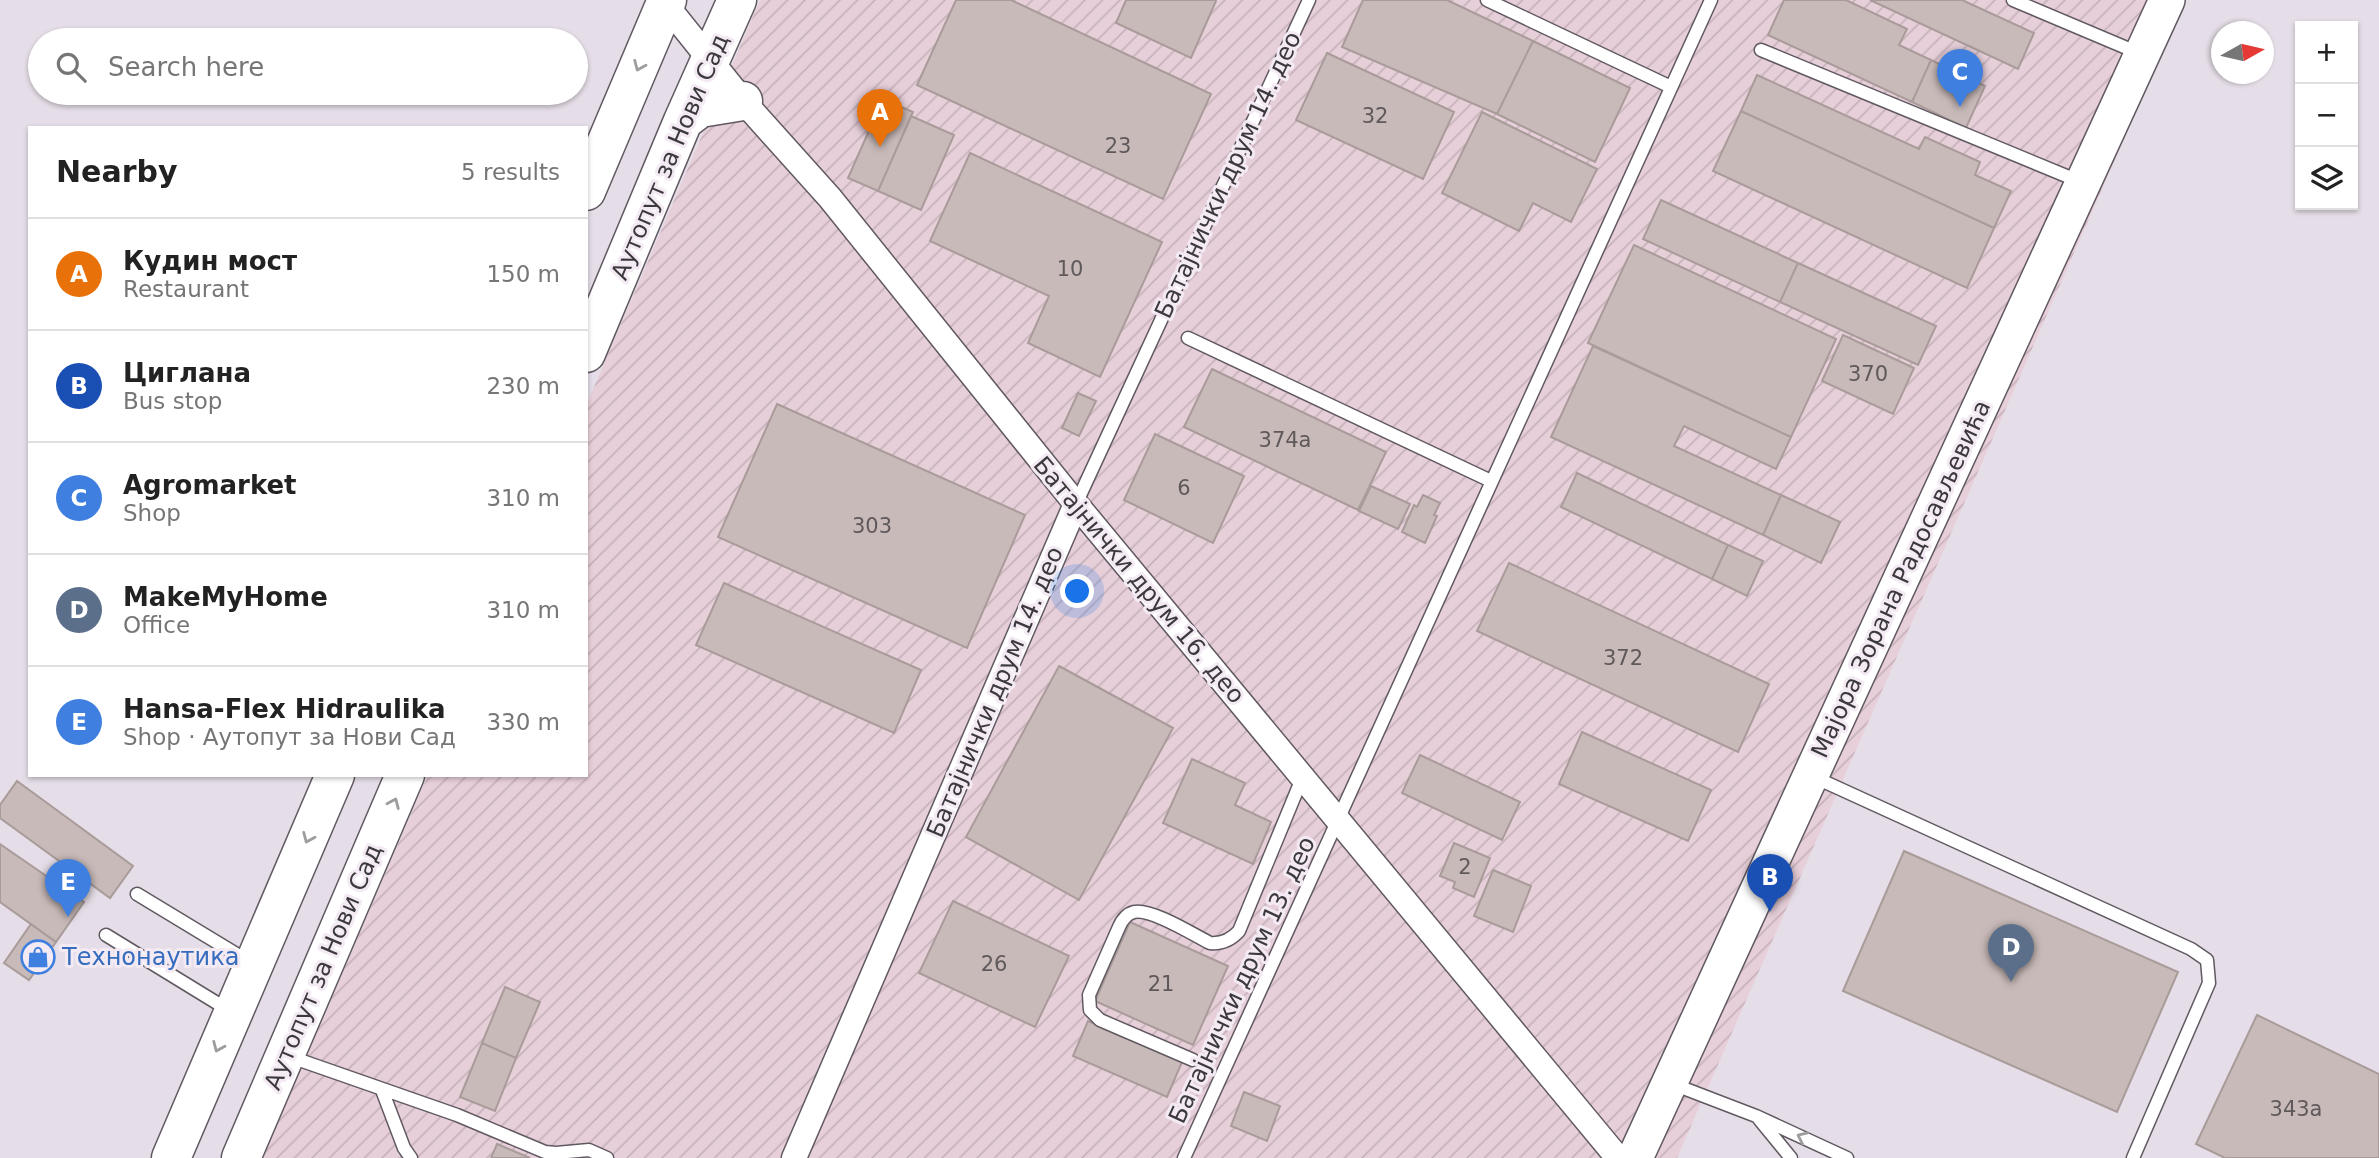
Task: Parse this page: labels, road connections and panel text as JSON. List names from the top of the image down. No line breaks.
{"streets":{"main road":["Аутопут за Нови Сад","Мајора Зорана Радосављевића"],"street":["Батајнички друм 14. део","Батајнички друм 16. део"],"lane":["Батајнички друм 13. део"]},"crossings":[["Аутопут за Нови Сад","Батајнички друм 16. део"],["Батајнички друм 14. део","Батајнички друм 16. део"],["Батајнички друм 16. део","Батајнички друм 13. део"]],"places":{"shop":["Технонаутика"]},"house_numbers":["32","23","10","370","374a","6","303","372","2","26","21","343a"],"north":"right","page":{"map_buttons":["+","−"],"search":"Search here","pins":["C","A","B","E","D"],"heading":["Nearby","5 results"],"list":[{"mark":"A","name":"Кудин мост","note":"Restaurant","value":"150 m"},{"mark":"B","name":"Циглана","note":"Bus stop","value":"230 m"},{"mark":"C","name":"Agromarket","note":"Shop","value":"310 m"},{"mark":"D","name":"MakeMyHome","note":"Office","value":"310 m"},{"mark":"E","name":"Hansa-Flex Hidraulika","note":"Shop · Аутопут за Нови Сад","value":"330 m"}]}}
